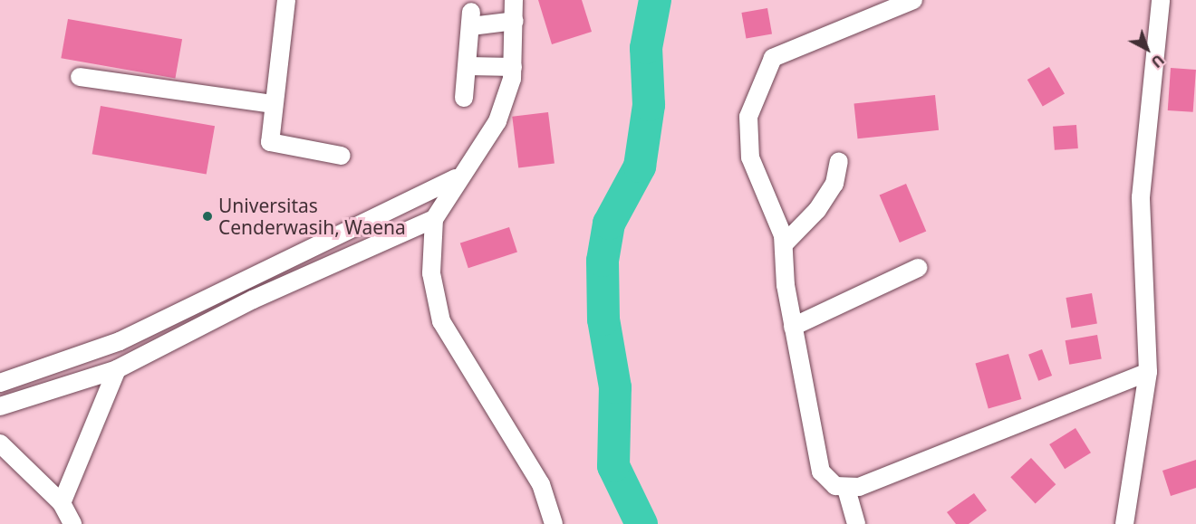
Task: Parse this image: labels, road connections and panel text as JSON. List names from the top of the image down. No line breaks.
{"places":["Universitas Cenderwasih, Waena"],"north":"bottom right"}
